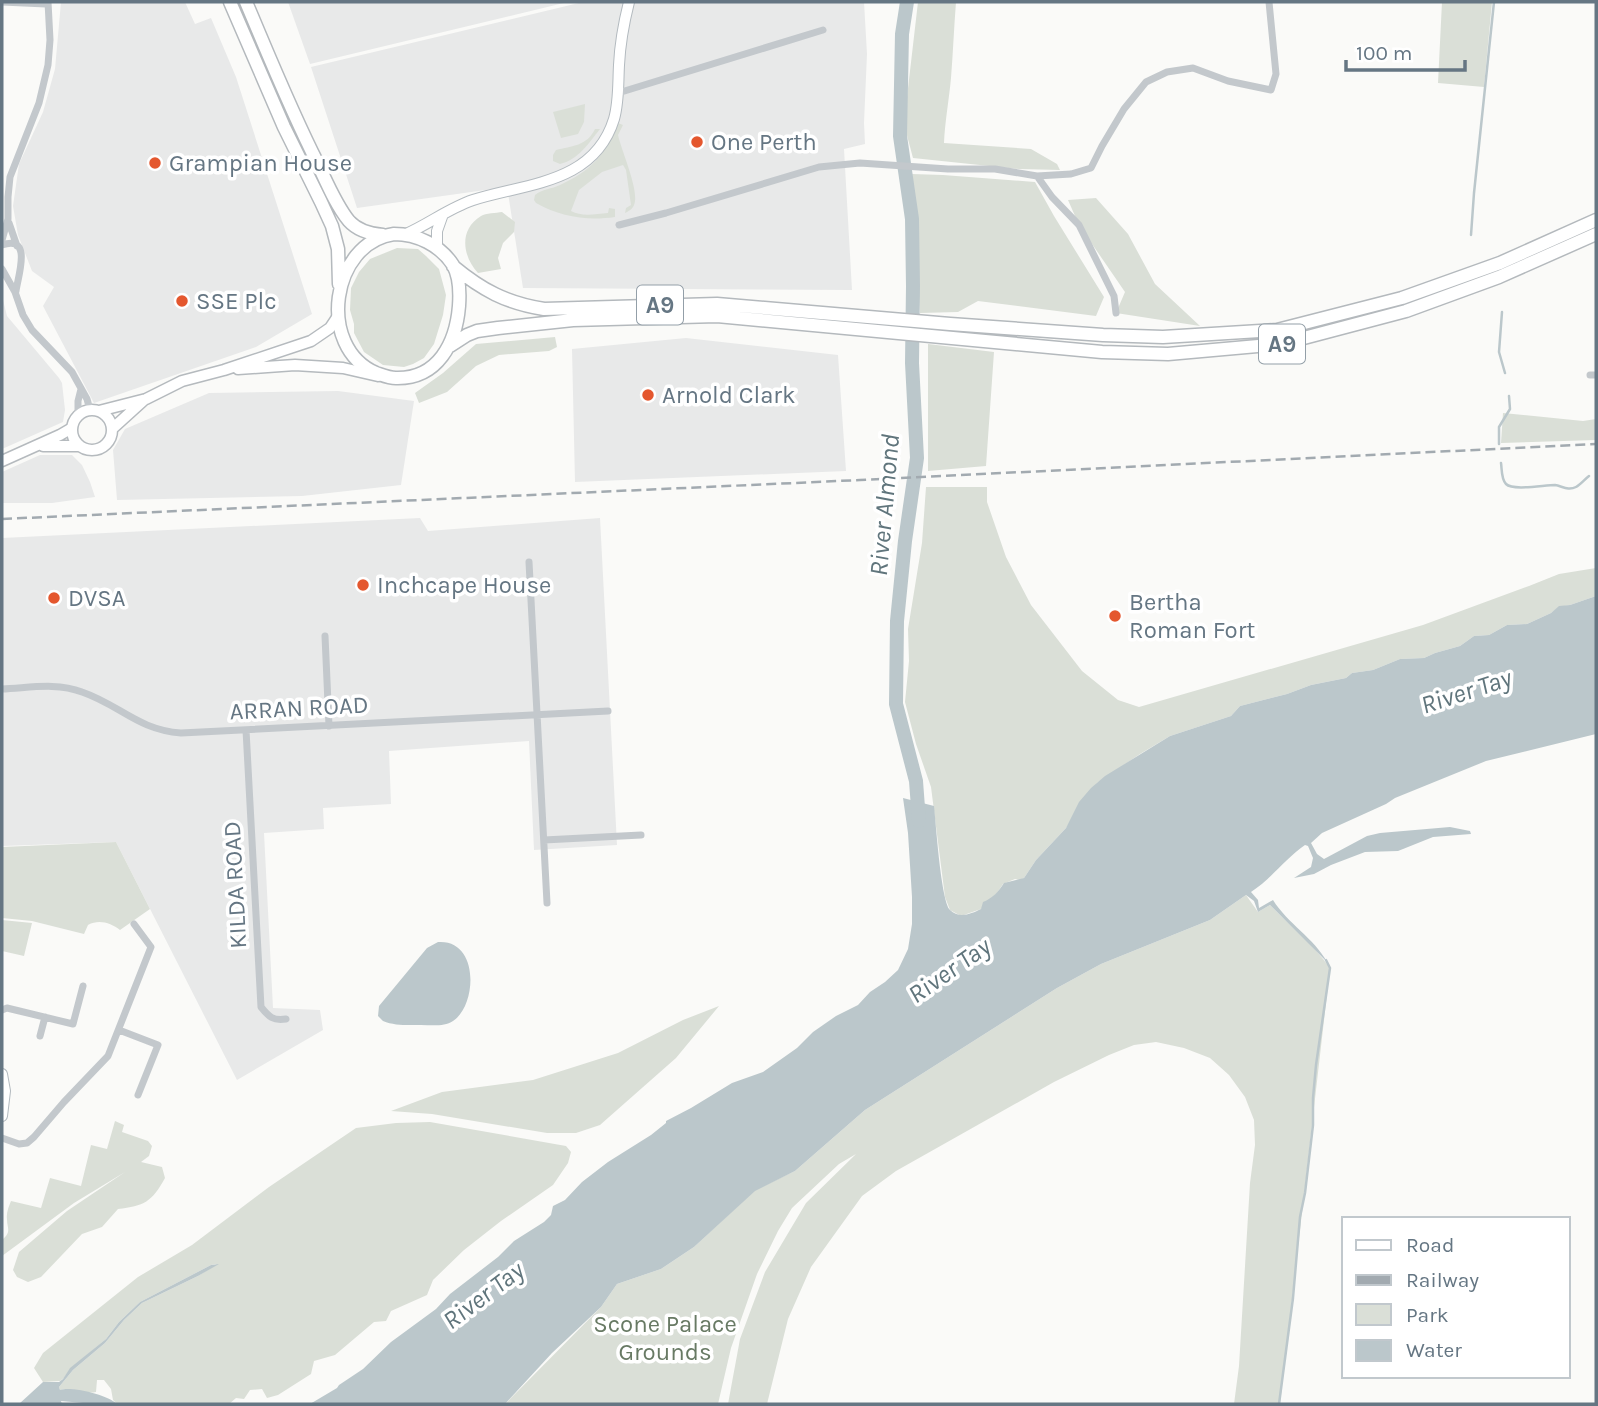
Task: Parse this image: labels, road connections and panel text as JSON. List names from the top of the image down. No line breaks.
{"streets":{"highway":["A9"],"street":["ARRAN ROAD","KILDA ROAD"]},"crossings":[["ARRAN ROAD","KILDA ROAD"]],"water":["River Almond","River Tay"],"parks":["Scone Palace Grounds"],"places":["One Perth","Grampian House","SSE Plc","Arnold Clark","Inchcape House","DVSA","Bertha Roman Fort"],"legend":["Road","Railway","Park","Water"],"scale_bar":"100 m"}
